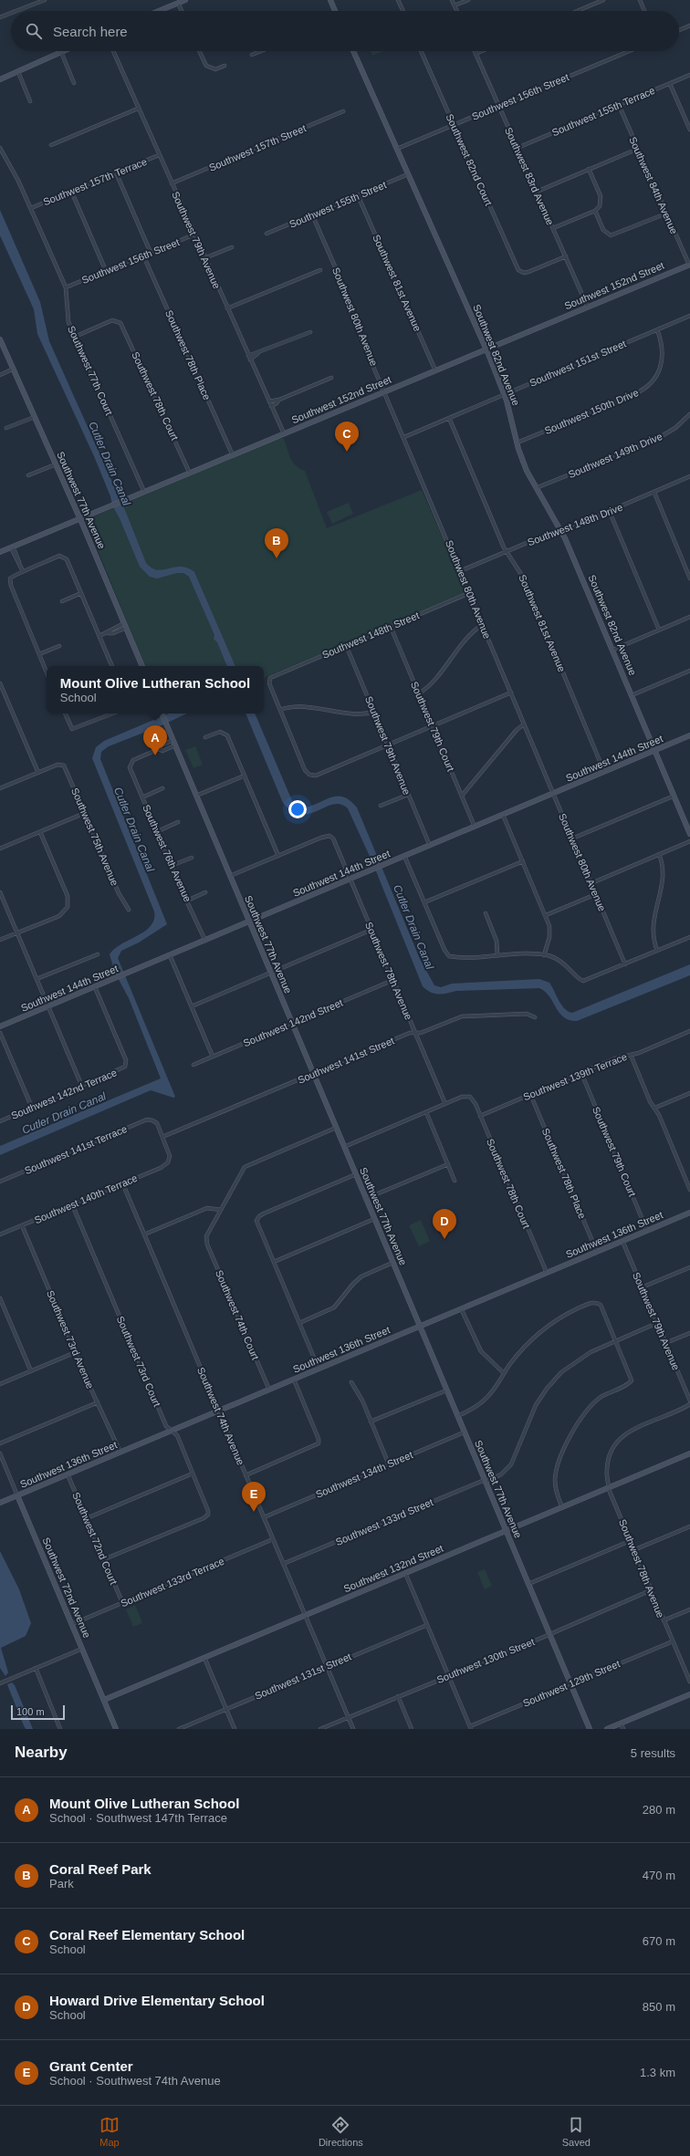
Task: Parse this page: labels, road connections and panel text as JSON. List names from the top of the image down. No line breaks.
{"streets":{"street":["Southwest 156th Street","Southwest 155th Terrace","Southwest 157th Street","Southwest 82nd Court","Southwest 83rd Avenue","Southwest 157th Terrace","Southwest 84th Avenue","Southwest 155th Street","Southwest 79th Avenue","Southwest 81st Avenue","Southwest 152nd Street","Southwest 80th Avenue","Southwest 78th Place","Southwest 82nd Avenue","Southwest 151st Street","Southwest 77th Court","Southwest 78th Court","Southwest 150th Drive","Southwest 149th Drive","Southwest 77th Avenue","Southwest 148th Drive","Southwest 148th Street","Southwest 79th Court","Southwest 144th Street","Southwest 75th Avenue","Southwest 76th Avenue","Southwest 78th Avenue","Southwest 142nd Street","Southwest 141st Street","Southwest 139th Terrace","Southwest 142nd Terrace","Southwest 141st Terrace","Southwest 140th Terrace","Southwest 136th Street","Southwest 74th Court","Southwest 73rd Avenue","Southwest 73rd Court","Southwest 74th Avenue","Southwest 134th Street","Southwest 133rd Street","Southwest 72nd Court","Southwest 132nd Street","Southwest 133rd Terrace","Southwest 72nd Avenue","Southwest 130th Street","Southwest 131st Street","Southwest 129th Street"]},"crossings":[["Southwest 156th Street","Southwest 82nd Court"],["Southwest 156th Street","Southwest 83rd Avenue"],["Southwest 156th Street","Southwest 79th Avenue"],["Southwest 156th Street","Southwest 78th Place"],["Southwest 156th Street","Southwest 82nd Avenue"],["Southwest 156th Street","Southwest 77th Court"],["Southwest 155th Terrace","Southwest 83rd Avenue"],["Southwest 155th Terrace","Southwest 84th Avenue"],["Southwest 157th Street","Southwest 79th Avenue"],["Southwest 82nd Court","Southwest 83rd Avenue"],["Southwest 83rd Avenue","Southwest 152nd Street"],["Southwest 157th Terrace","Southwest 79th Avenue"],["Southwest 157th Terrace","Southwest 77th Court"],["Southwest 84th Avenue","Southwest 152nd Street"],["Southwest 155th Street","Southwest 81st Avenue"],["Southwest 155th Street","Southwest 80th Avenue"],["Southwest 155th Street","Southwest 82nd Avenue"],["Southwest 79th Avenue","Southwest 152nd Street"],["Southwest 79th Avenue","Southwest 148th Street"],["Southwest 79th Avenue","Southwest 144th Street"],["Southwest 79th Avenue","Southwest 136th Street"],["Southwest 81st Avenue","Southwest 152nd Street"],["Southwest 81st Avenue","Southwest 151st Street"],["Southwest 81st Avenue","Southwest 148th Drive"],["Southwest 81st Avenue","Southwest 144th Street"],["Southwest 152nd Street","Southwest 80th Avenue"],["Southwest 152nd Street","Southwest 78th Place"],["Southwest 152nd Street","Southwest 82nd Avenue"],["Southwest 152nd Street","Southwest 77th Court"],["Southwest 152nd Street","Southwest 78th Court"],["Southwest 152nd Street","Southwest 77th Avenue"],["Southwest 80th Avenue","Southwest 151st Street"],["Southwest 80th Avenue","Southwest 148th Drive"],["Southwest 80th Avenue","Southwest 148th Street"],["Southwest 80th Avenue","Southwest 144th Street"],["Southwest 78th Place","Southwest 139th Terrace"],["Southwest 78th Place","Southwest 136th Street"],["Southwest 82nd Avenue","Southwest 151st Street"],["Southwest 82nd Avenue","Southwest 150th Drive"],["Southwest 82nd Avenue","Southwest 149th Drive"],["Southwest 82nd Avenue","Southwest 148th Drive"],["Southwest 82nd Avenue","Southwest 144th Street"],["Southwest 151st Street","Southwest 150th Drive"],["Southwest 77th Court","Southwest 78th Court"],["Southwest 78th Court","Southwest 78th Avenue"],["Southwest 78th Court","Southwest 139th Terrace"],["Southwest 78th Court","Southwest 136th Street"],["Southwest 77th Avenue","Southwest 144th Street"],["Southwest 77th Avenue","Southwest 142nd Street"],["Southwest 77th Avenue","Southwest 141st Street"],["Southwest 77th Avenue","Southwest 136th Street"],["Southwest 77th Avenue","Southwest 134th Street"],["Southwest 77th Avenue","Southwest 133rd Street"],["Southwest 77th Avenue","Southwest 132nd Street"],["Southwest 77th Avenue","Southwest 130th Street"],["Southwest 77th Avenue","Southwest 129th Street"],["Southwest 148th Street","Southwest 79th Court"],["Southwest 79th Court","Southwest 144th Street"],["Southwest 79th Court","Southwest 139th Terrace"],["Southwest 79th Court","Southwest 136th Street"],["Southwest 144th Street","Southwest 76th Avenue"],["Southwest 144th Street","Southwest 78th Avenue"],["Southwest 144th Street","Southwest 142nd Terrace"],["Southwest 78th Avenue","Southwest 142nd Street"],["Southwest 78th Avenue","Southwest 141st Street"],["Southwest 78th Avenue","Southwest 132nd Street"],["Southwest 78th Avenue","Southwest 130th Street"],["Southwest 78th Avenue","Southwest 129th Street"],["Southwest 141st Street","Southwest 141st Terrace"],["Southwest 141st Street","Southwest 140th Terrace"],["Southwest 141st Terrace","Southwest 140th Terrace"],["Southwest 140th Terrace","Southwest 73rd Avenue"],["Southwest 140th Terrace","Southwest 73rd Court"],["Southwest 140th Terrace","Southwest 74th Avenue"],["Southwest 136th Street","Southwest 74th Court"],["Southwest 136th Street","Southwest 73rd Avenue"],["Southwest 136th Street","Southwest 73rd Court"],["Southwest 136th Street","Southwest 74th Avenue"],["Southwest 136th Street","Southwest 72nd Court"],["Southwest 136th Street","Southwest 72nd Avenue"],["Southwest 73rd Court","Southwest 72nd Court"],["Southwest 74th Avenue","Southwest 134th Street"],["Southwest 74th Avenue","Southwest 133rd Street"],["Southwest 74th Avenue","Southwest 132nd Street"],["Southwest 74th Avenue","Southwest 133rd Terrace"],["Southwest 74th Avenue","Southwest 130th Street"],["Southwest 74th Avenue","Southwest 131st Street"],["Southwest 72nd Court","Southwest 133rd Terrace"],["Southwest 132nd Street","Southwest 72nd Avenue"],["Southwest 133rd Terrace","Southwest 72nd Avenue"]],"water":["Cutler Drain Canal"],"scale_bar":"100 m","page":{"search":"Search here","pins":["C","B","A","D","E"],"popup":["Mount Olive Lutheran School","School"],"scale":"100 m","heading":["Nearby","5 results"],"list":[{"mark":"A","name":"Mount Olive Lutheran School","note":"School · Southwest 147th Terrace","value":"280 m"},{"mark":"B","name":"Coral Reef Park","note":"Park","value":"470 m"},{"mark":"C","name":"Coral Reef Elementary School","note":"School","value":"670 m"},{"mark":"D","name":"Howard Drive Elementary School","note":"School","value":"850 m"},{"mark":"E","name":"Grant Center","note":"School · Southwest 74th Avenue","value":"1.3 km"}],"nav":["Map","Directions","Saved"]}}
